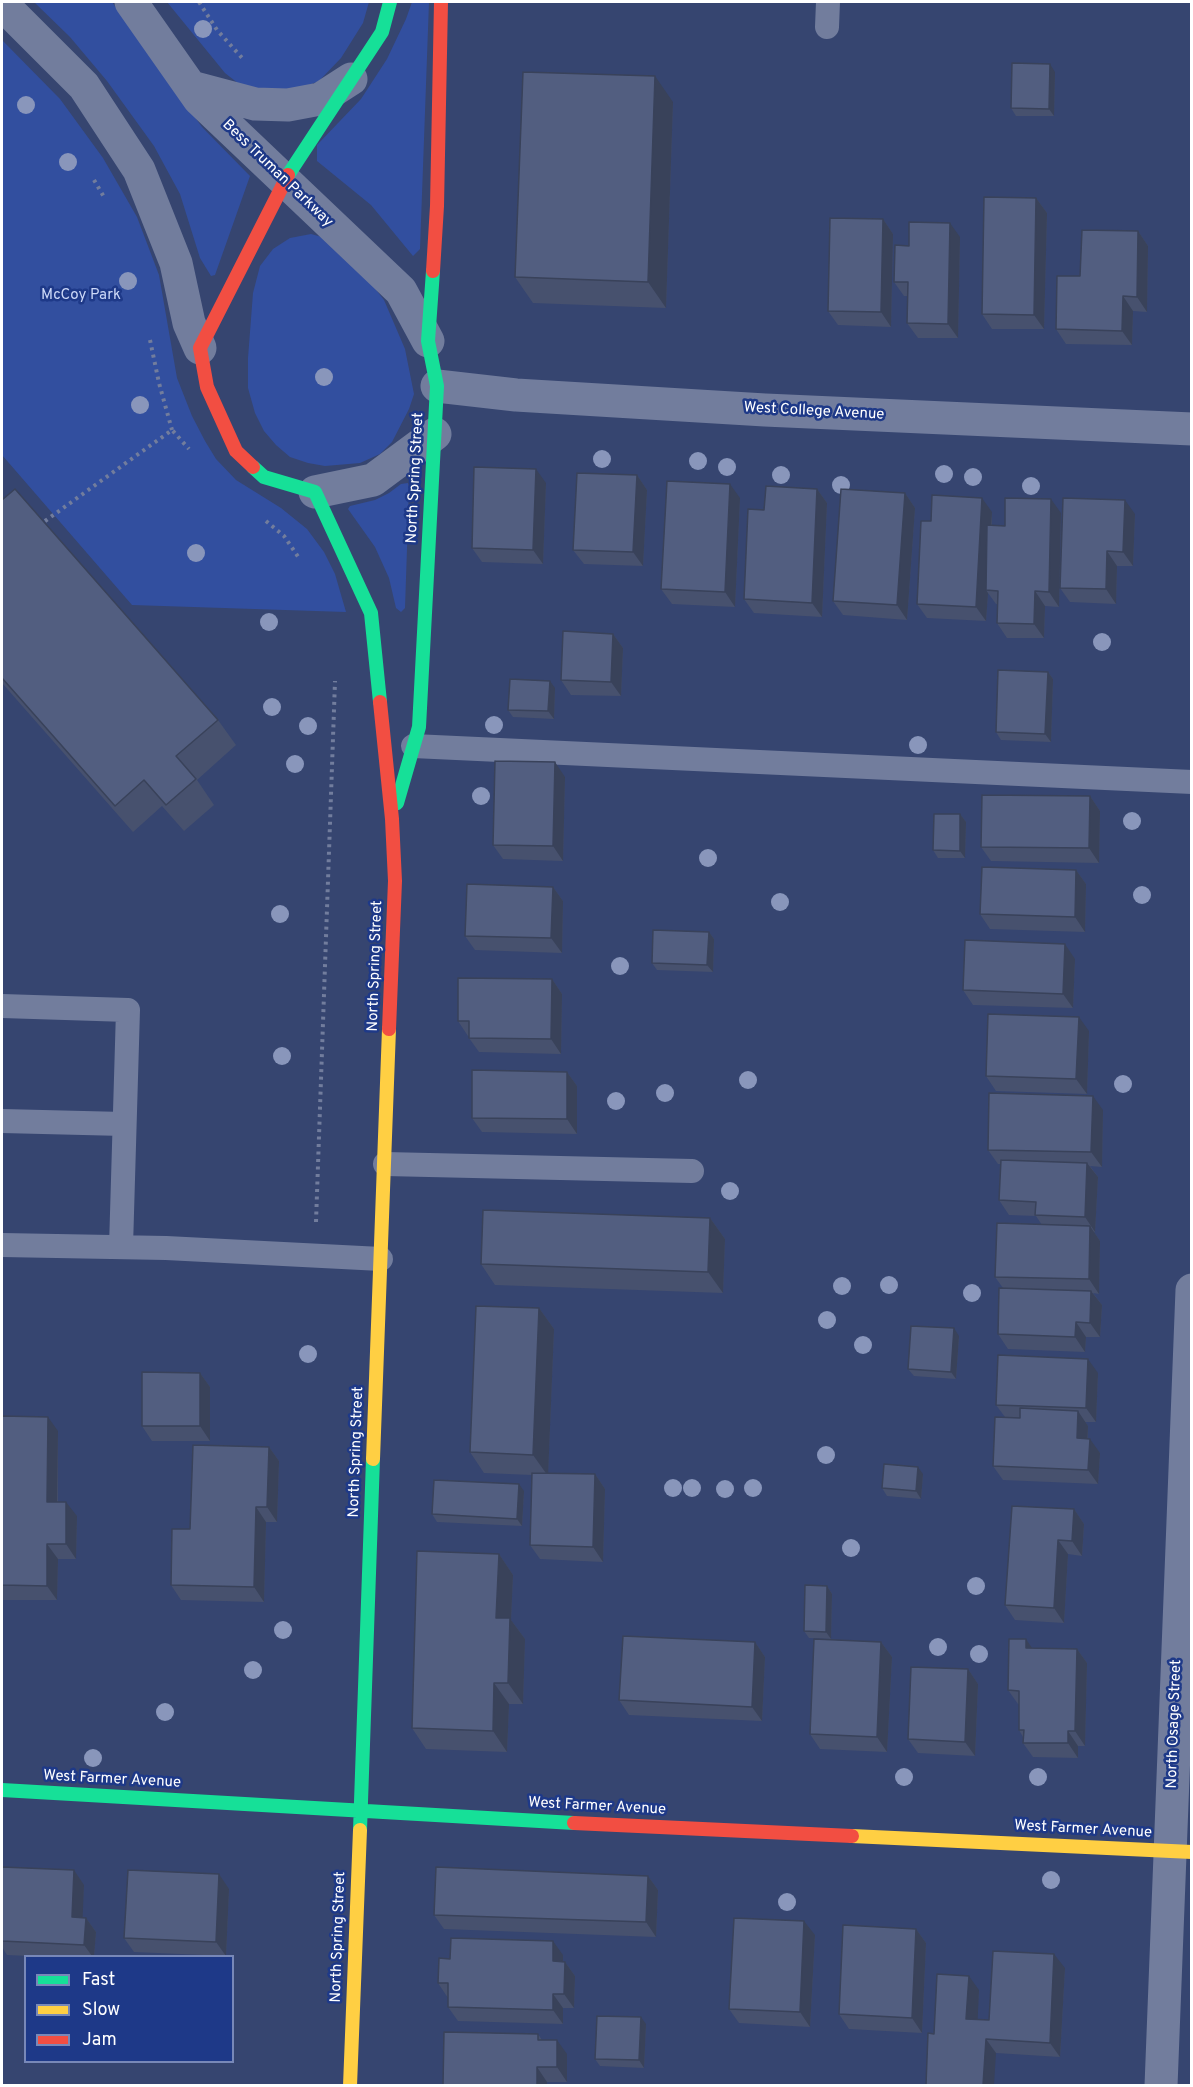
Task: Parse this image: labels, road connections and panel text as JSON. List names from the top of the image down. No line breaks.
{"streets":{"street":["Bess Truman Parkway","West College Avenue","North Spring Street","North Osage Street","West Farmer Avenue"]},"crossings":[["Bess Truman Parkway","North Spring Street"],["West College Avenue","North Spring Street"],["North Spring Street","West Farmer Avenue"],["North Osage Street","West Farmer Avenue"]],"parks":["McCoy Park"],"legend":["Fast","Slow","Jam"]}
